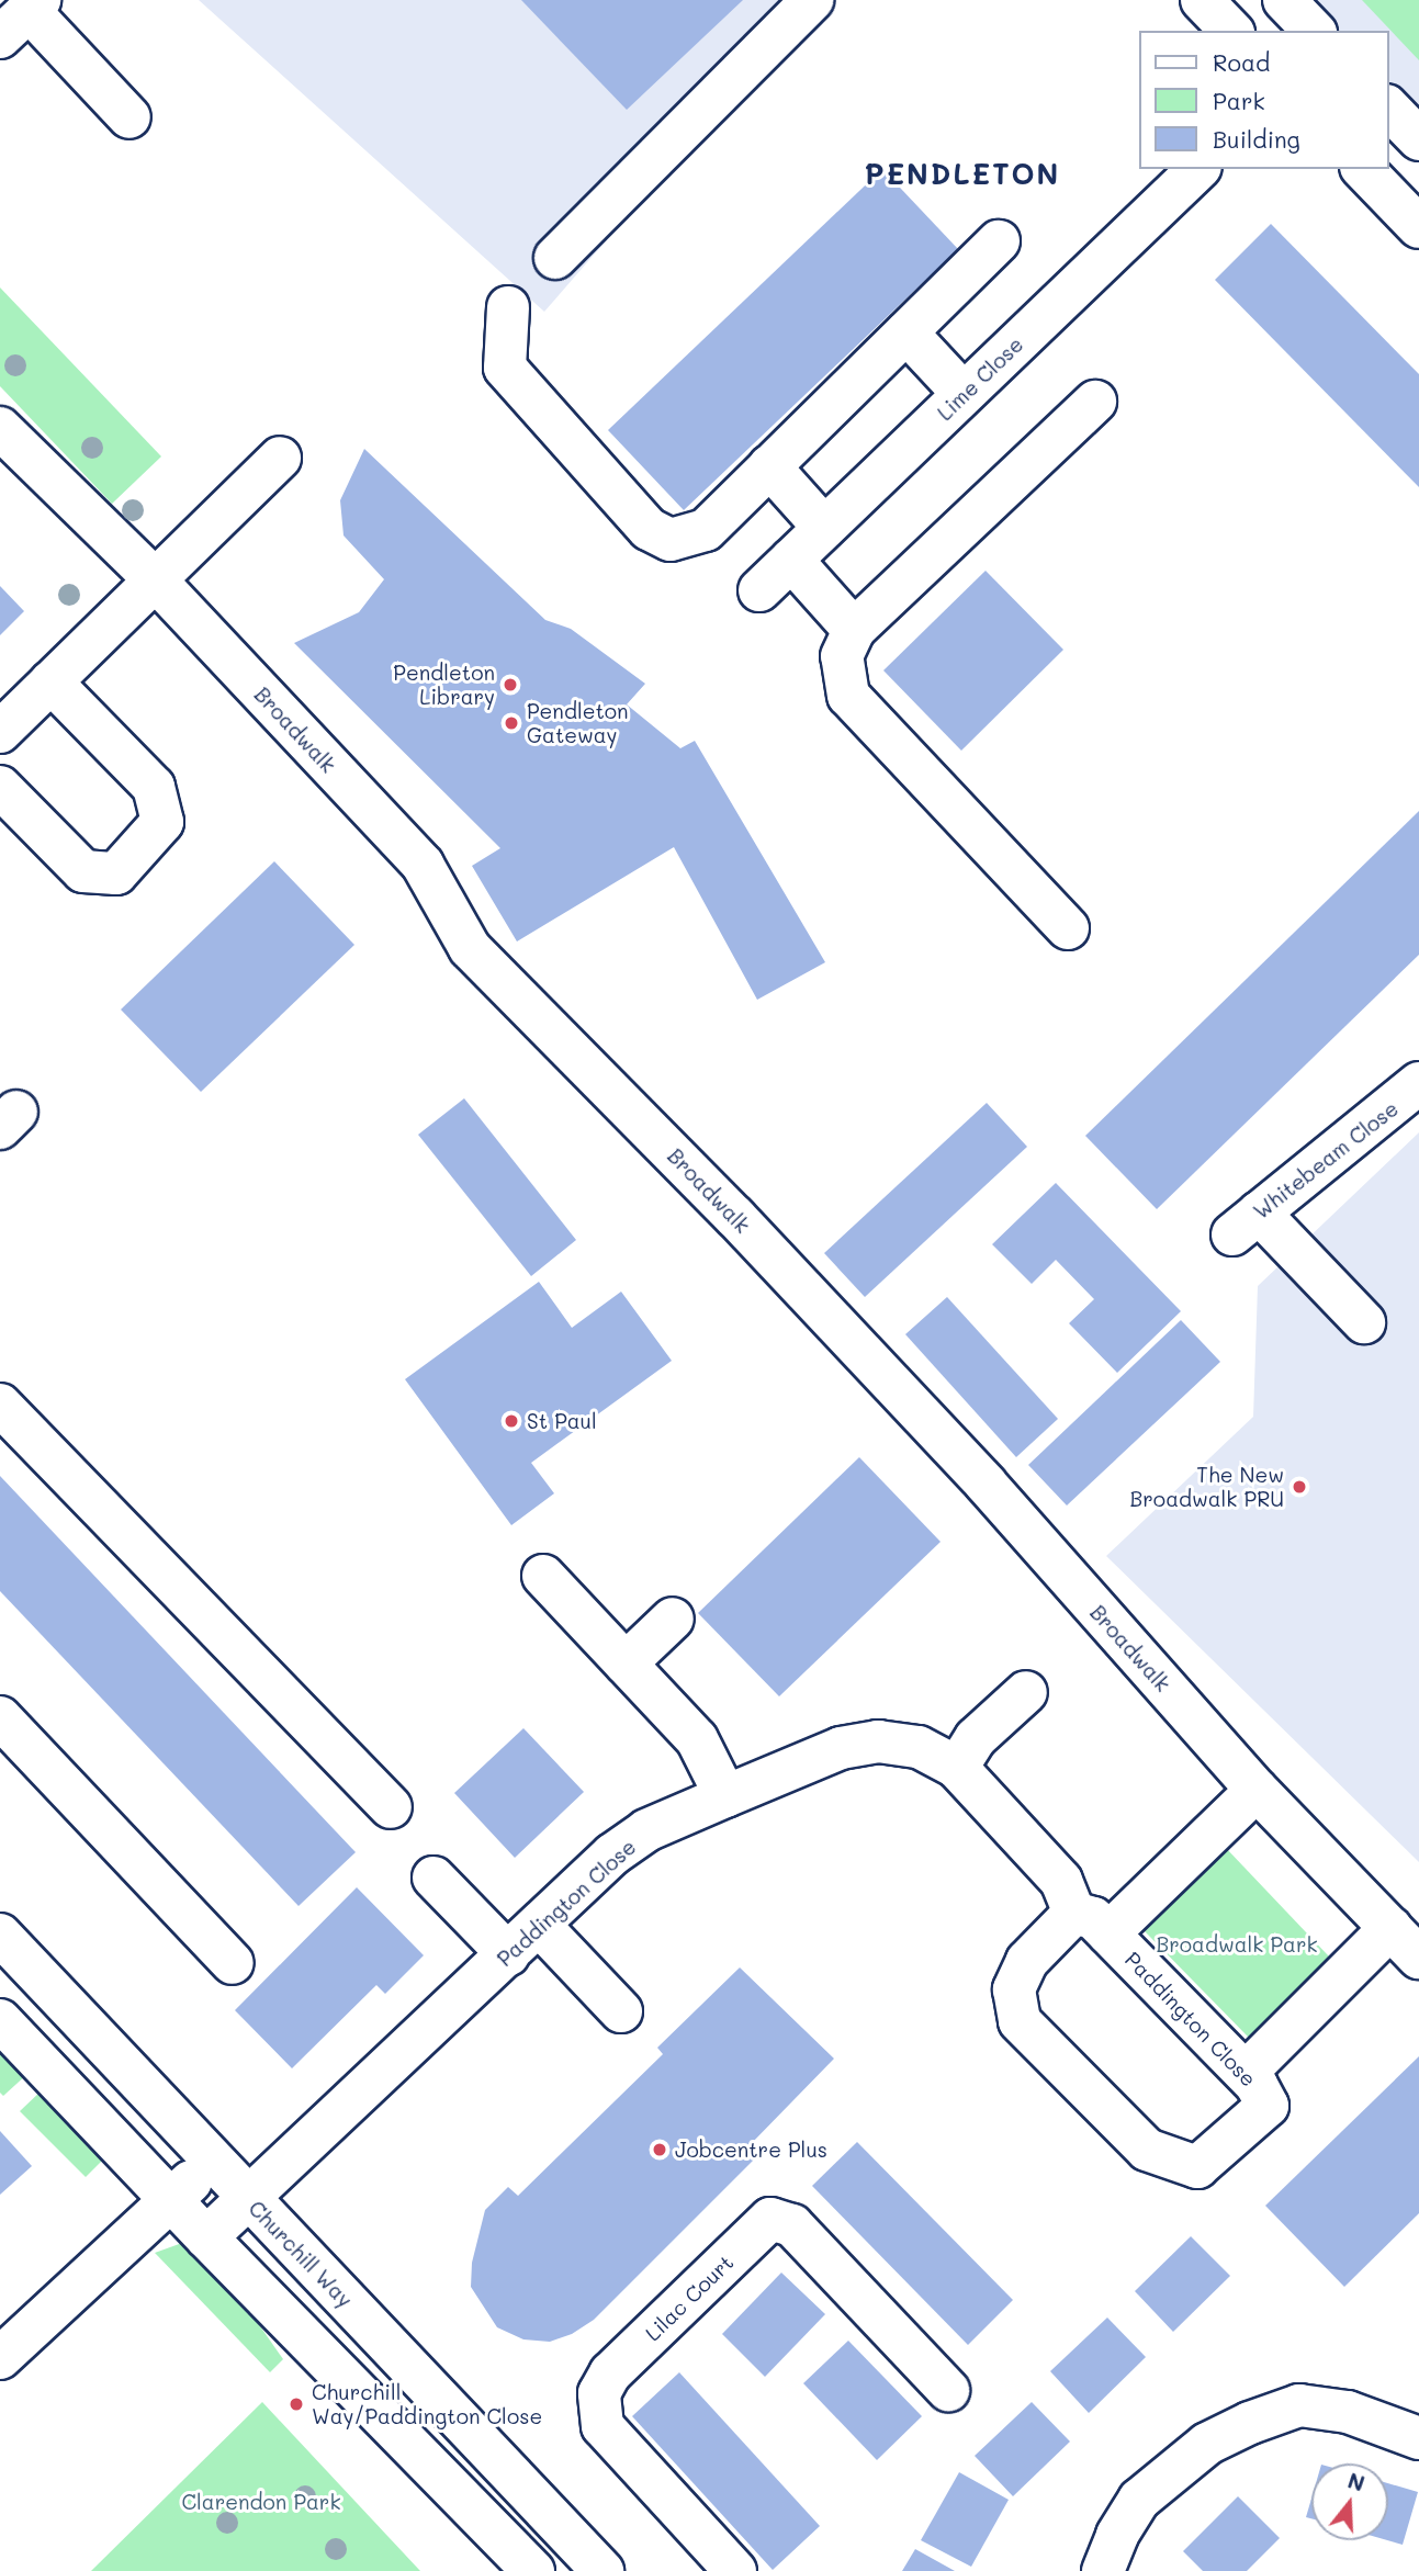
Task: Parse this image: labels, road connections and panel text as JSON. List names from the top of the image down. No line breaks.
{"streets":{"street":["Lime Close","Broadwalk","Whitebeam Close","Paddington Close","Churchill Way","Lilac Court"]},"crossings":[["Paddington Close","Churchill Way"]],"districts":["PENDLETON"],"parks":["Broadwalk Park","Clarendon Park"],"places":["Pendleton Library","Pendleton Gateway","St Paul","The New Broadwalk PRU","Jobcentre Plus","Churchill Way/Paddington Close"],"legend":["Road","Park","Building"],"north":"top"}
